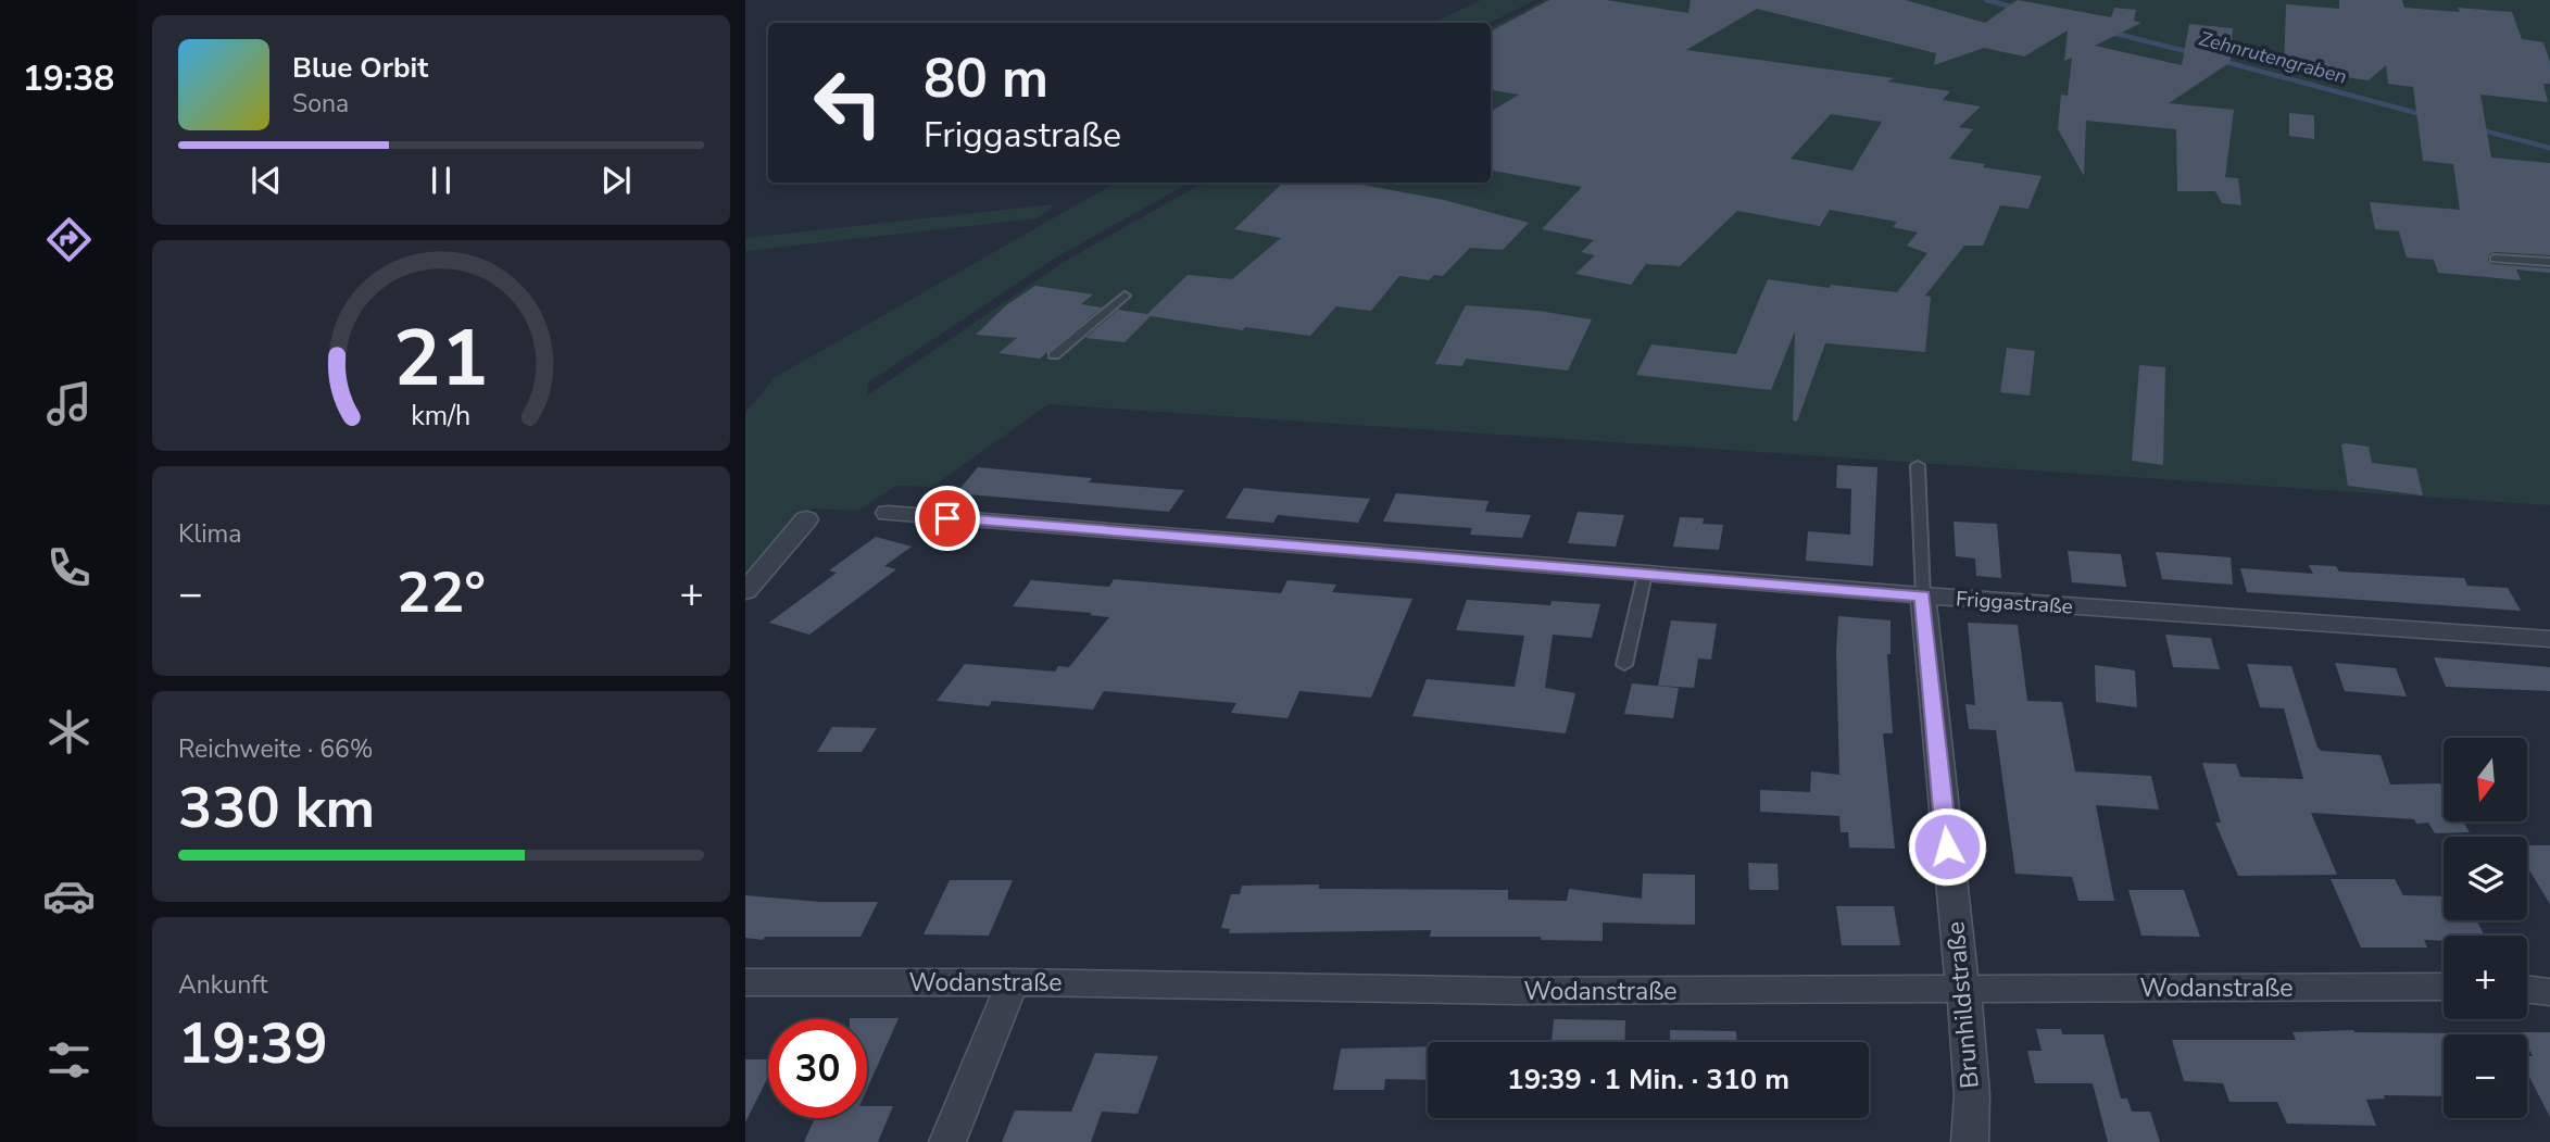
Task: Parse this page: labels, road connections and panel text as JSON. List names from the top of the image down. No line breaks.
{"streets":{"street":["Friggastraße","Wodanstraße","Brunhildstraße"]},"crossings":[["Friggastraße","Brunhildstraße"],["Wodanstraße","Brunhildstraße"]],"water":["Zehnrutengraben"],"north":"bottom","page":{"tabs":"19:38","turn":["80 m","Friggastraße"],"song":["Blue Orbit","Sona"],"tile":["Klima",["Reichweite · 66%","330 km"],["Ankunft","19:39"]],"heat":["−","22°","+"],"map_buttons":["+","−"],"limit":"30","trip":"19:39 · 1 Min. · 310 m","gauge":["21","km/h"]}}
